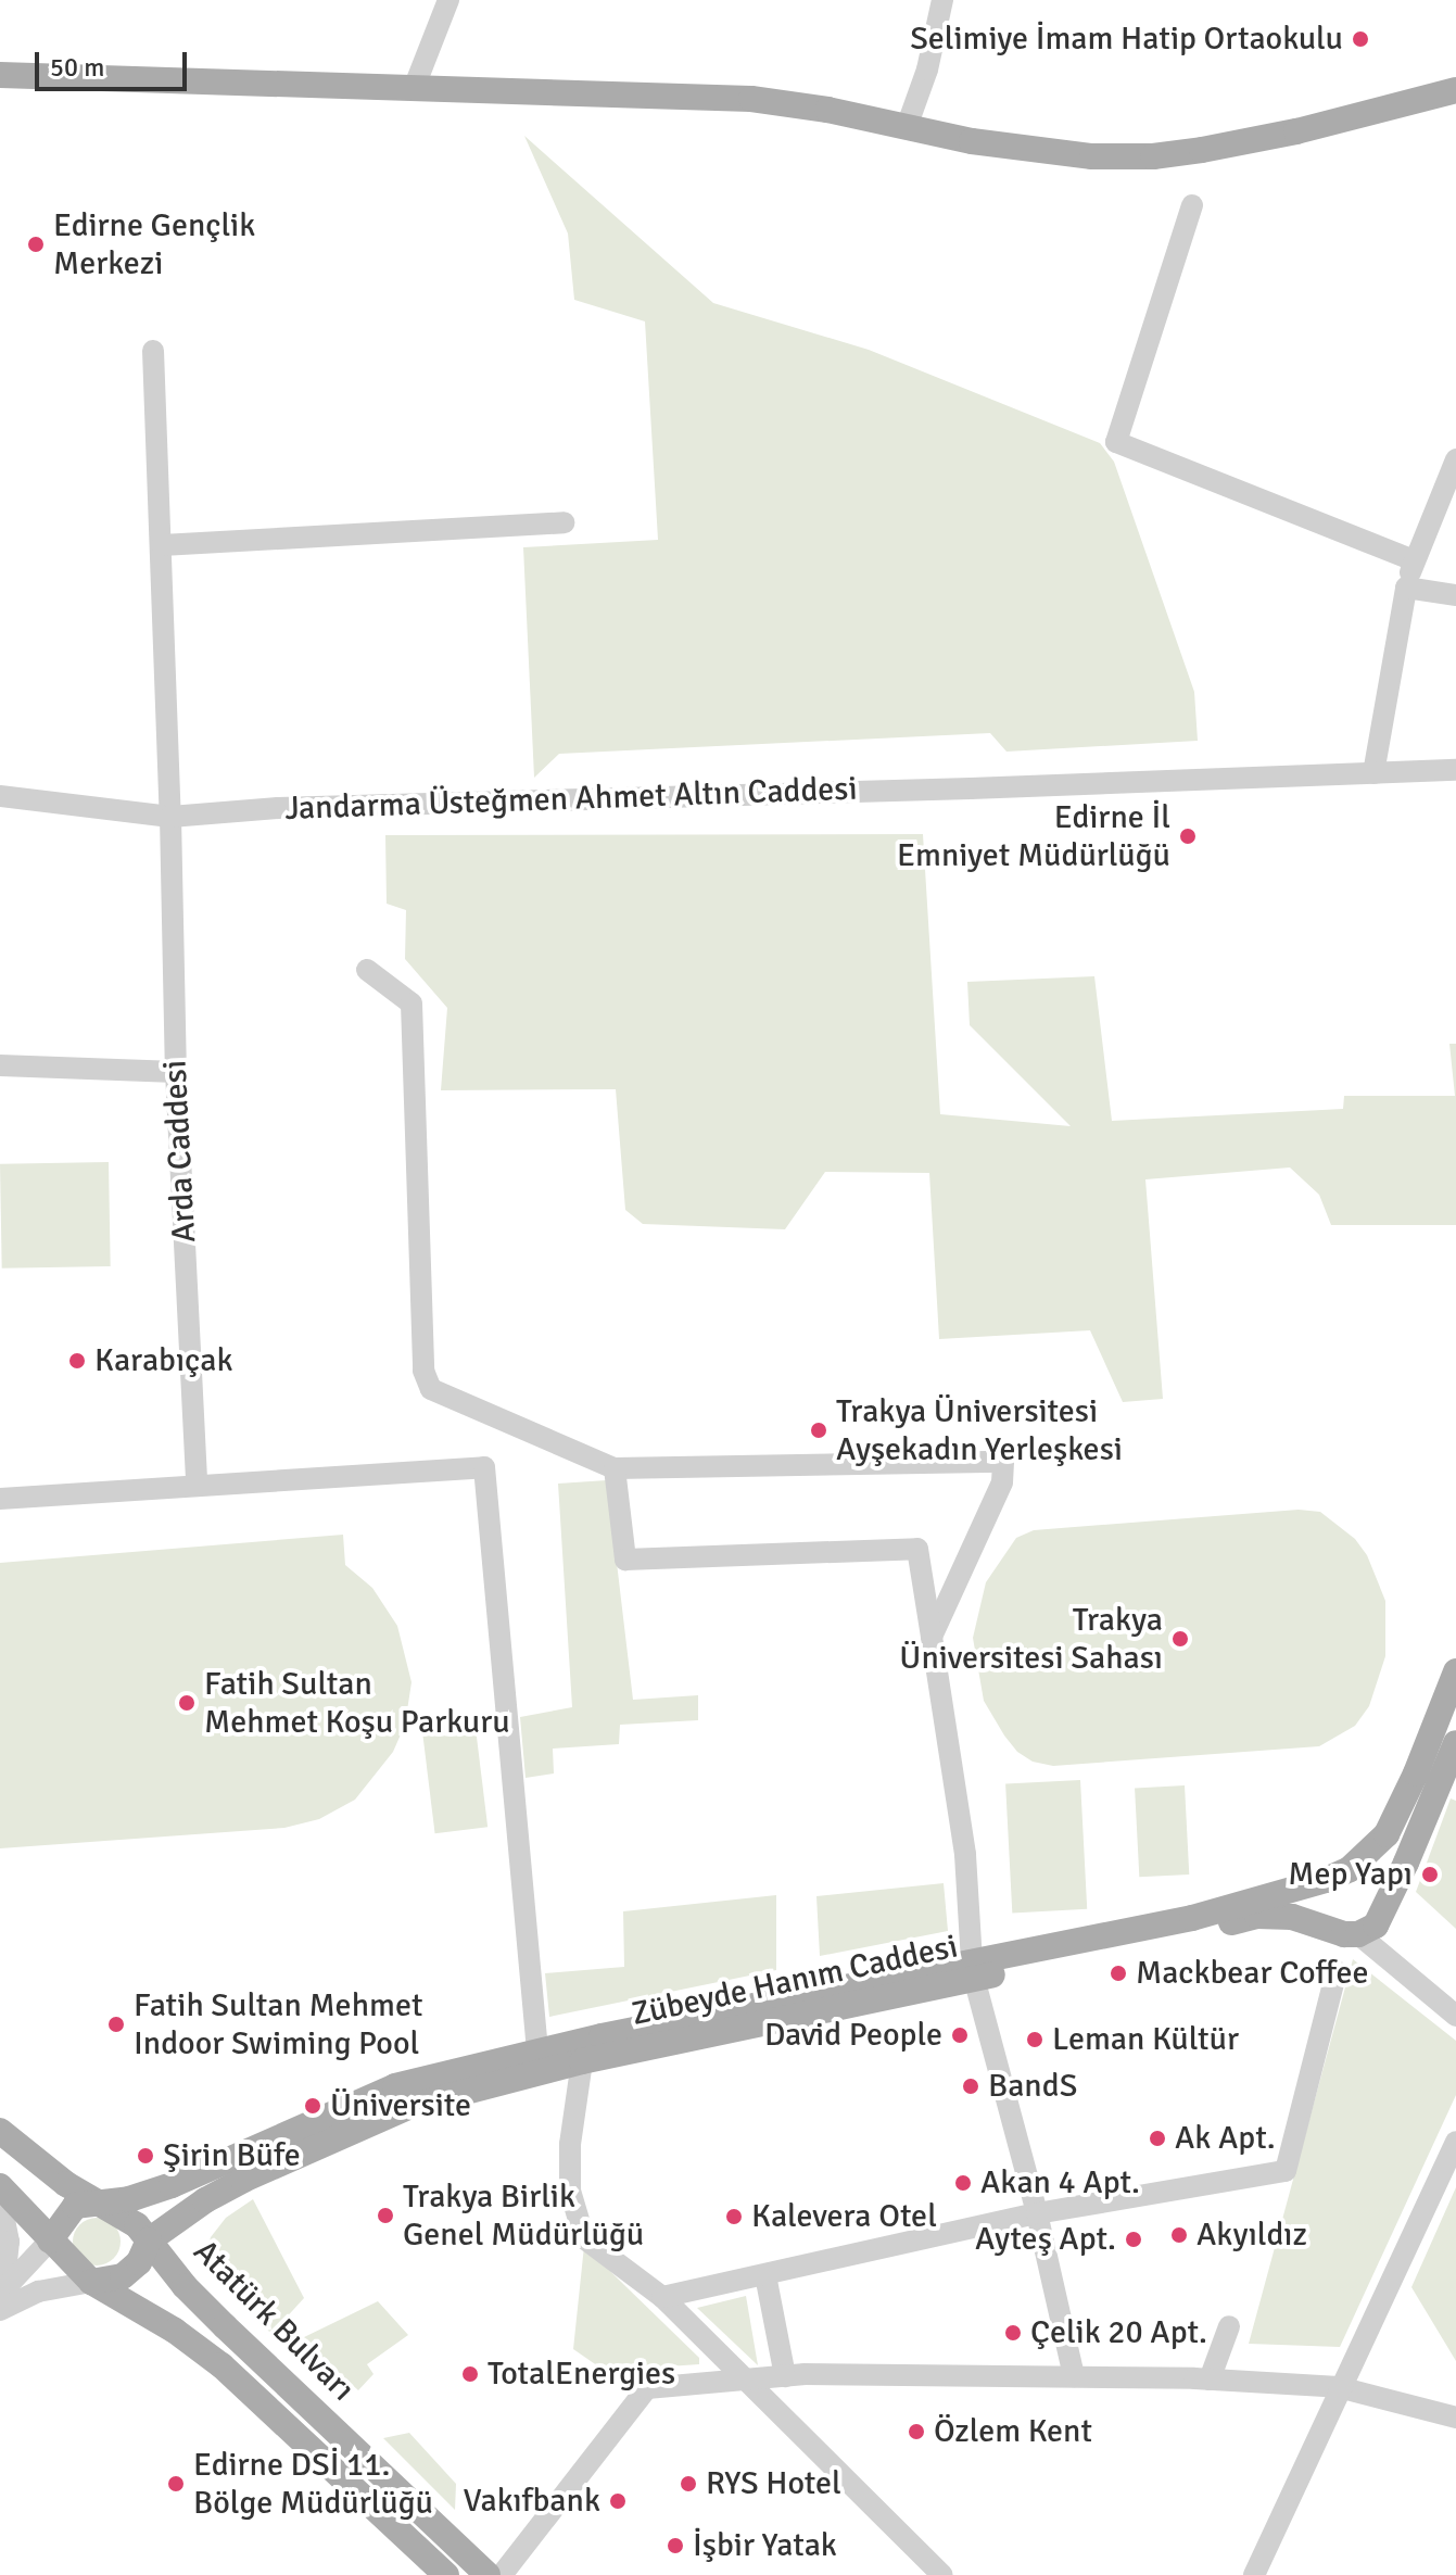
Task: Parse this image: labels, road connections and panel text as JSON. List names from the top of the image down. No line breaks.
{"streets":{"main road":["Zübeyde Hanım Caddesi","Atatürk Bulvarı"],"street":["Jandarma Üsteğmen Ahmet Altın Caddesi","Arda Caddesi"]},"crossings":[["Jandarma Üsteğmen Ahmet Altın Caddesi","Arda Caddesi"],["Zübeyde Hanım Caddesi","Atatürk Bulvarı"]],"places":["Selimiye İmam Hatip Ortaokulu","Edirne Gençlik Merkezi","Edirne İl Emniyet Müdürlüğü","Karabıçak","Trakya Üniversitesi Ayşekadın Yerleşkesi","Trakya Üniversitesi Sahası","Fatih Sultan Mehmet Koşu Parkuru","Mep Yapı","Mackbear Coffee","Fatih Sultan Mehmet Indoor Swiming Pool","David People","Leman Kültür","BandS","Üniversite","Ak Apt.","Şirin Büfe","Akan 4 Apt.","Trakya Birlik Genel Müdürlüğü","Kalevera Otel","Akyıldız","Ayteş Apt.","Çelik 20 Apt.","TotalEnergies","Özlem Kent","Edirne DSİ 11. Bölge Müdürlüğü","RYS Hotel","Vakıfbank","İşbir Yatak"],"scale_bar":"50 m"}
